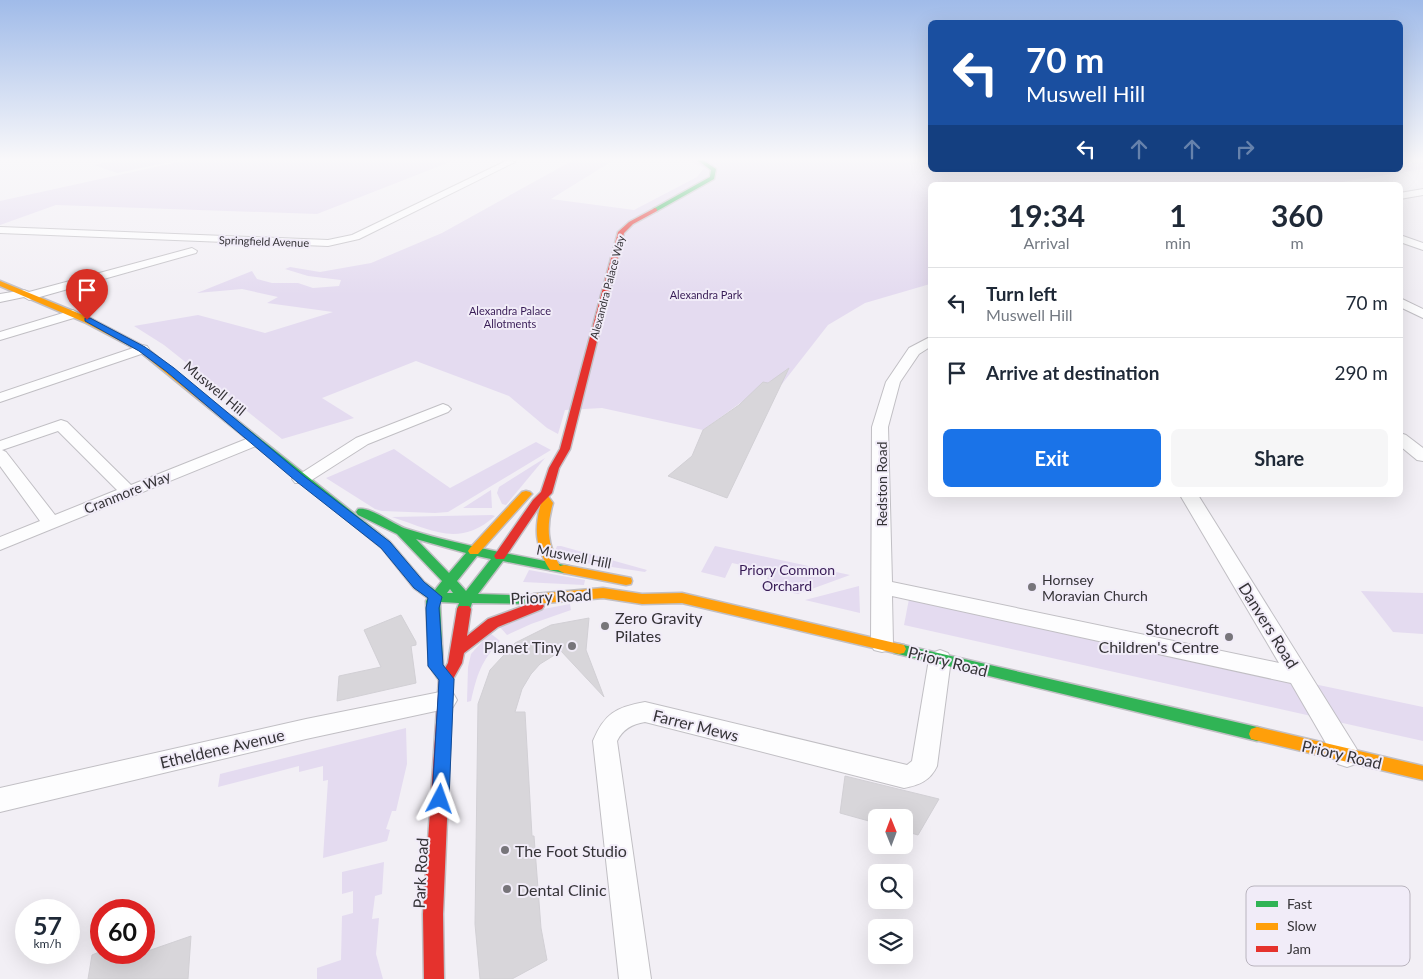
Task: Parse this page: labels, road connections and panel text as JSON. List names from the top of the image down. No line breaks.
{"streets":{"main road":["Alexandra Palace Way","Muswell Hill","Priory Road","Park Road"],"street":["Springfield Avenue","Redston Road","Cranmore Way","Danvers Road","Farrer Mews","Etheldene Avenue"]},"crossings":[["Alexandra Palace Way","Muswell Hill"],["Alexandra Palace Way","Priory Road"],["Alexandra Palace Way","Park Road"],["Muswell Hill","Cranmore Way"],["Muswell Hill","Park Road"],["Redston Road","Priory Road"],["Priory Road","Danvers Road"],["Priory Road","Farrer Mews"],["Priory Road","Park Road"],["Etheldene Avenue","Park Road"]],"parks":["Alexandra Park","Alexandra Palace Allotments","Priory Common Orchard"],"places":["Hornsey Moravian Church","Zero Gravity Pilates","Stonecroft Children's Centre","Planet Tiny","The Foot Studio","Dental Clinic"],"legend":["Fast","Slow","Jam"],"north":"top","page":{"turn":["70 m","Muswell Hill"],"eta":["19:34","Arrival","1","min","360","m"],"list":[{"name":"Turn left","note":"Muswell Hill","value":"70 m"},{"name":"Arrive at destination","value":"290 m"}],"buttons":["Exit","Share"],"speed":"57 km/h","limit":"60"}}
